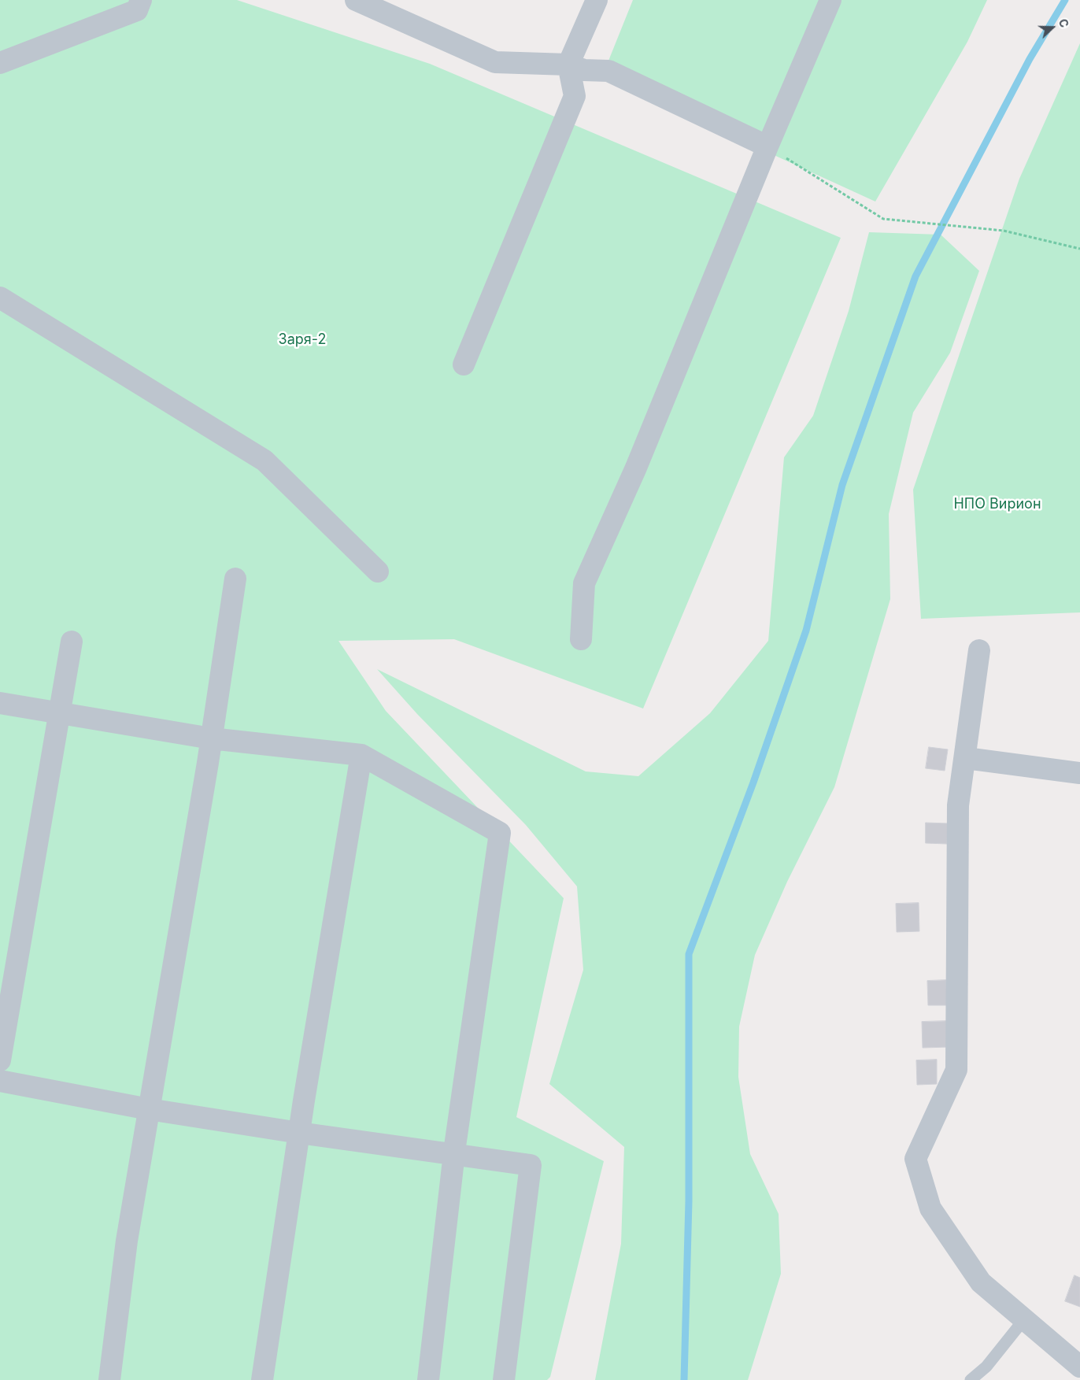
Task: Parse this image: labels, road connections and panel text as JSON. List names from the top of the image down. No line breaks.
{"parks":["Заря-2","НПО Вирион"],"north":"right"}
